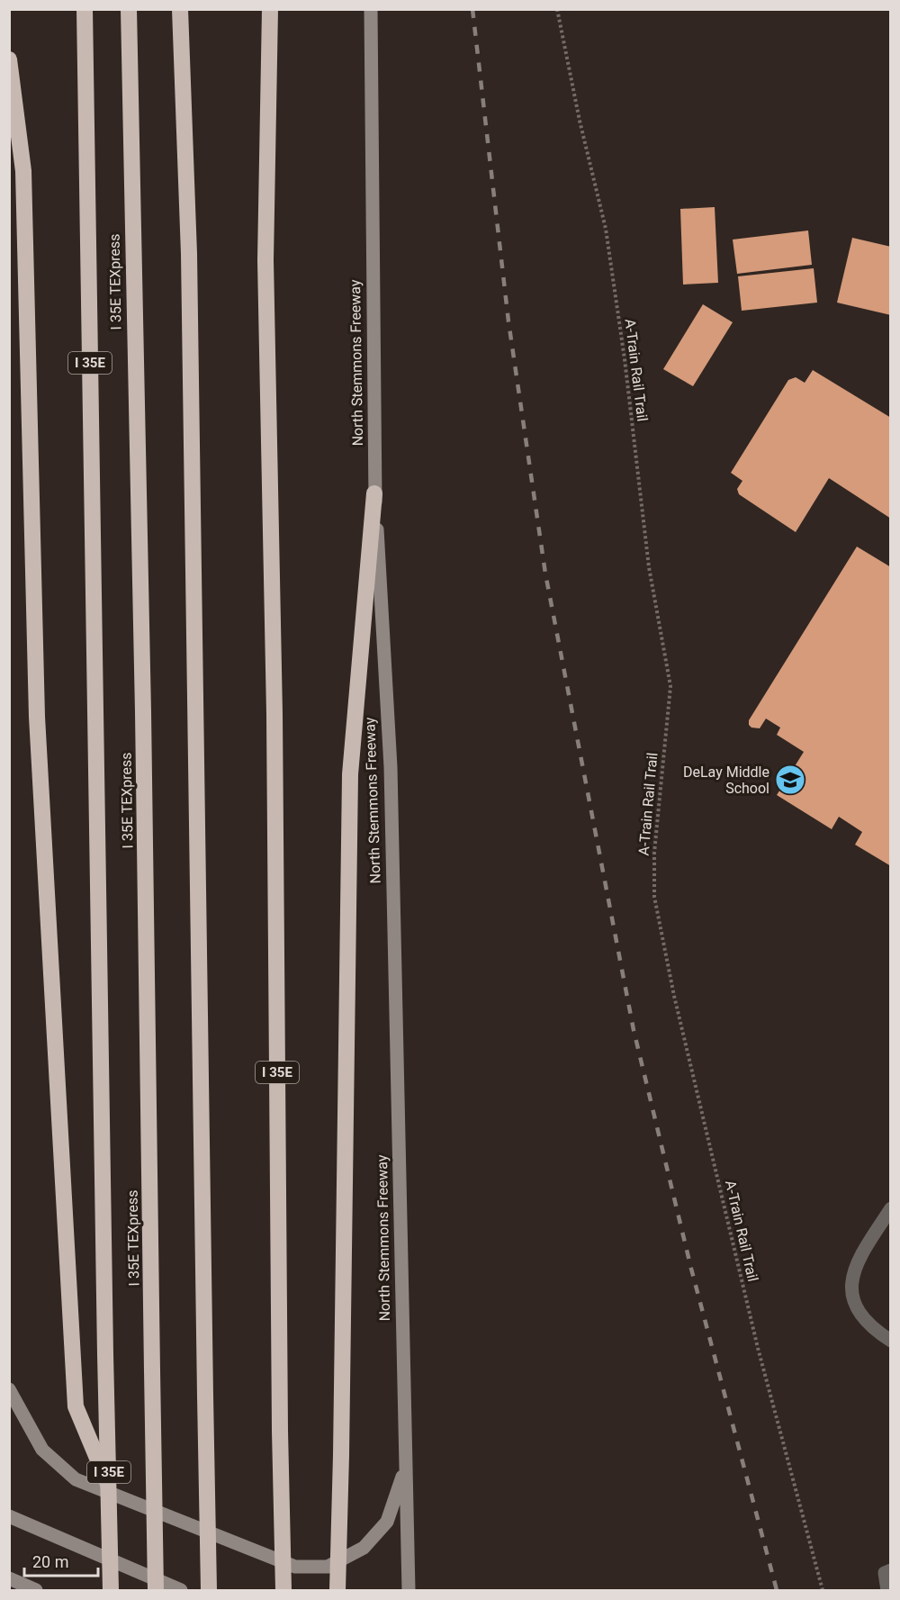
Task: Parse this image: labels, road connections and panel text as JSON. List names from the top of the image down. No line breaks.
{"streets":{"highway":["I 35E TEXpress","I 35E"],"main road":["North Stemmons Freeway"],"path":["A-Train Rail Trail"]},"places":{"school or university":["DeLay Middle School"]},"scale_bar":"20 m"}
